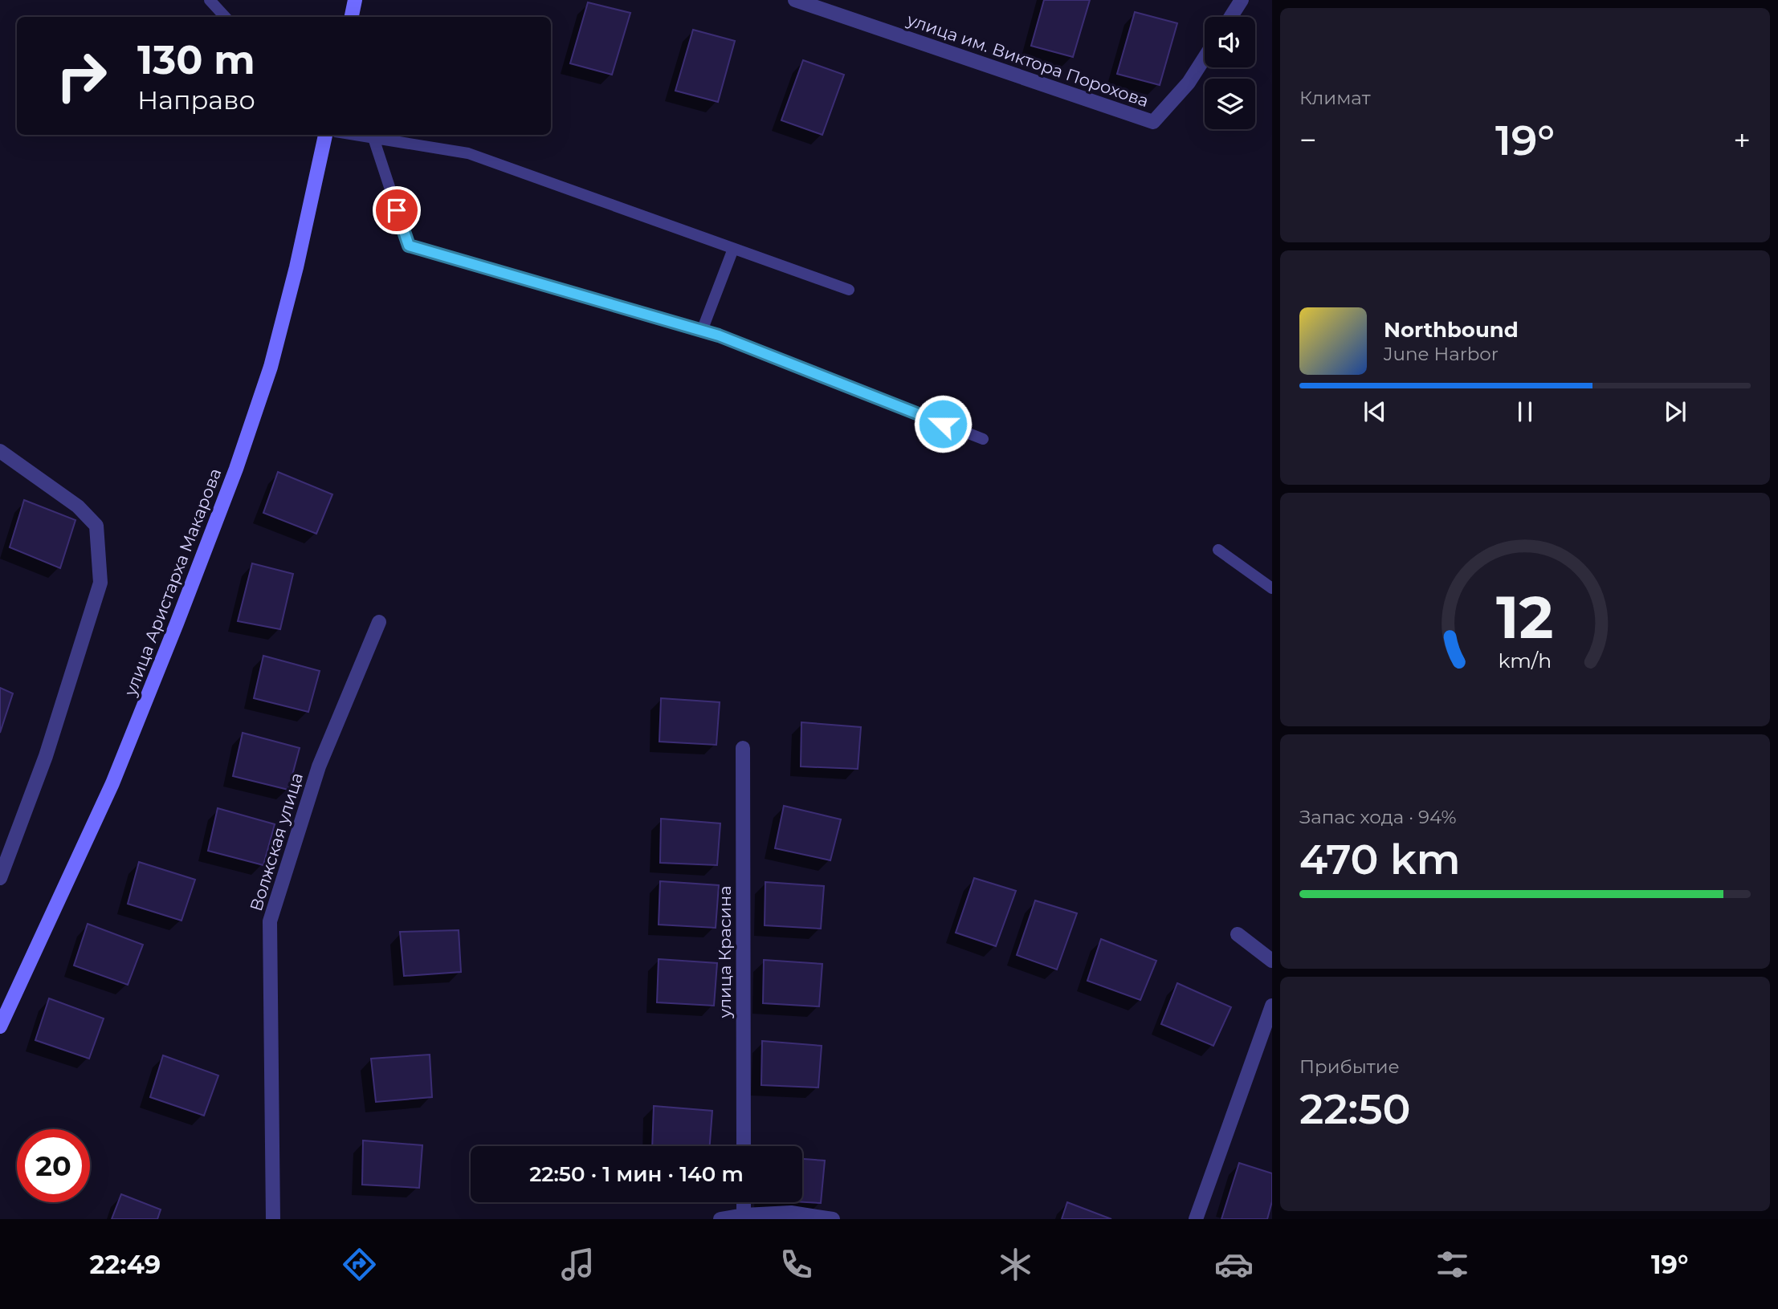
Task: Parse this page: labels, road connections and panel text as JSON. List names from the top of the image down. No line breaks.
{"streets":{"street":["улица им. Виктора Порохова","улица Аристарха Макарова","Волжская улица","улица Красина"]},"page":{"tile":["Климат",["Запас хода · 94%","470 km"],["Прибытие","22:50"]],"turn":["130 m","Направо"],"heat":["−","19°","+"],"song":["Northbound","June Harbor"],"limit":"20","trip":"22:50 · 1 мин · 140 m","tabs":["22:49","19°"],"gauge":["12","km/h"]}}
